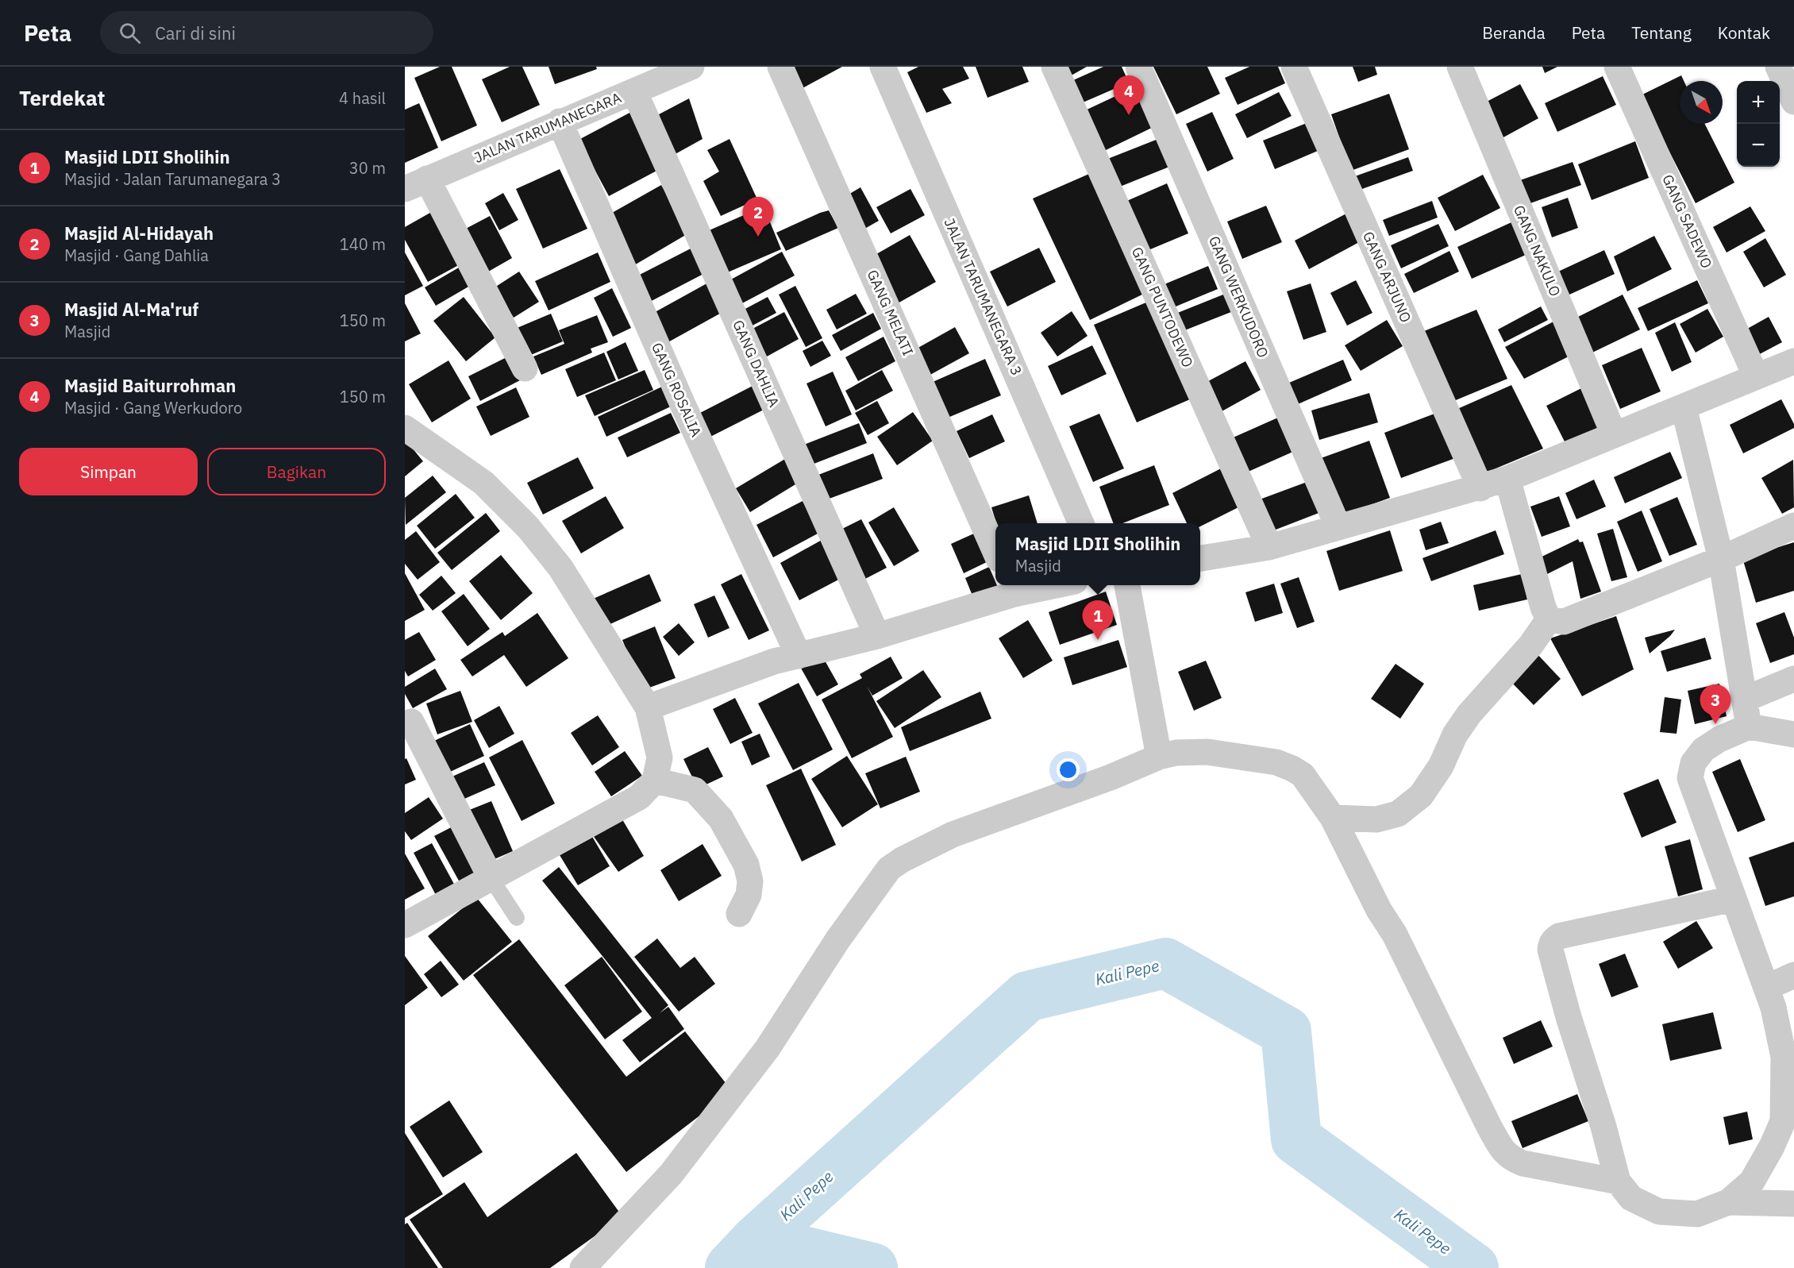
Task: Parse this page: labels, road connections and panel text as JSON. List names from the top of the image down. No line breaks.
{"streets":{"street":["JALAN TARUMANEGARA","GANG SADEWO","GANG NAKULO","GANG ARJUNO","JALAN TARUMANEGARA 3","GANG WERKUDORO","GANG PUNTODEWO","GANG MELATI","GANG DAHLIA","GANG ROSALIA"]},"crossings":[["JALAN TARUMANEGARA","GANG DAHLIA"],["JALAN TARUMANEGARA","GANG ROSALIA"]],"water":["Kali Pepe"],"north":"bottom right","page":{"header":"Peta","search":"Cari di sini","nav":["Beranda","Peta","Tentang","Kontak"],"heading":["Terdekat","4 hasil"],"pins":["4","2","1","3"],"map_buttons":["+","−"],"list":[{"mark":"1","name":"Masjid LDII Sholihin","note":"Masjid · Jalan Tarumanegara 3","value":"30 m"},{"mark":"2","name":"Masjid Al-Hidayah","note":"Masjid · Gang Dahlia","value":"140 m"},{"mark":"3","name":"Masjid Al-Ma'ruf","note":"Masjid","value":"150 m"},{"mark":"4","name":"Masjid Baiturrohman","note":"Masjid · Gang Werkudoro","value":"150 m"}],"buttons":["Simpan","Bagikan"],"popup":["Masjid LDII Sholihin","Masjid"]}}
